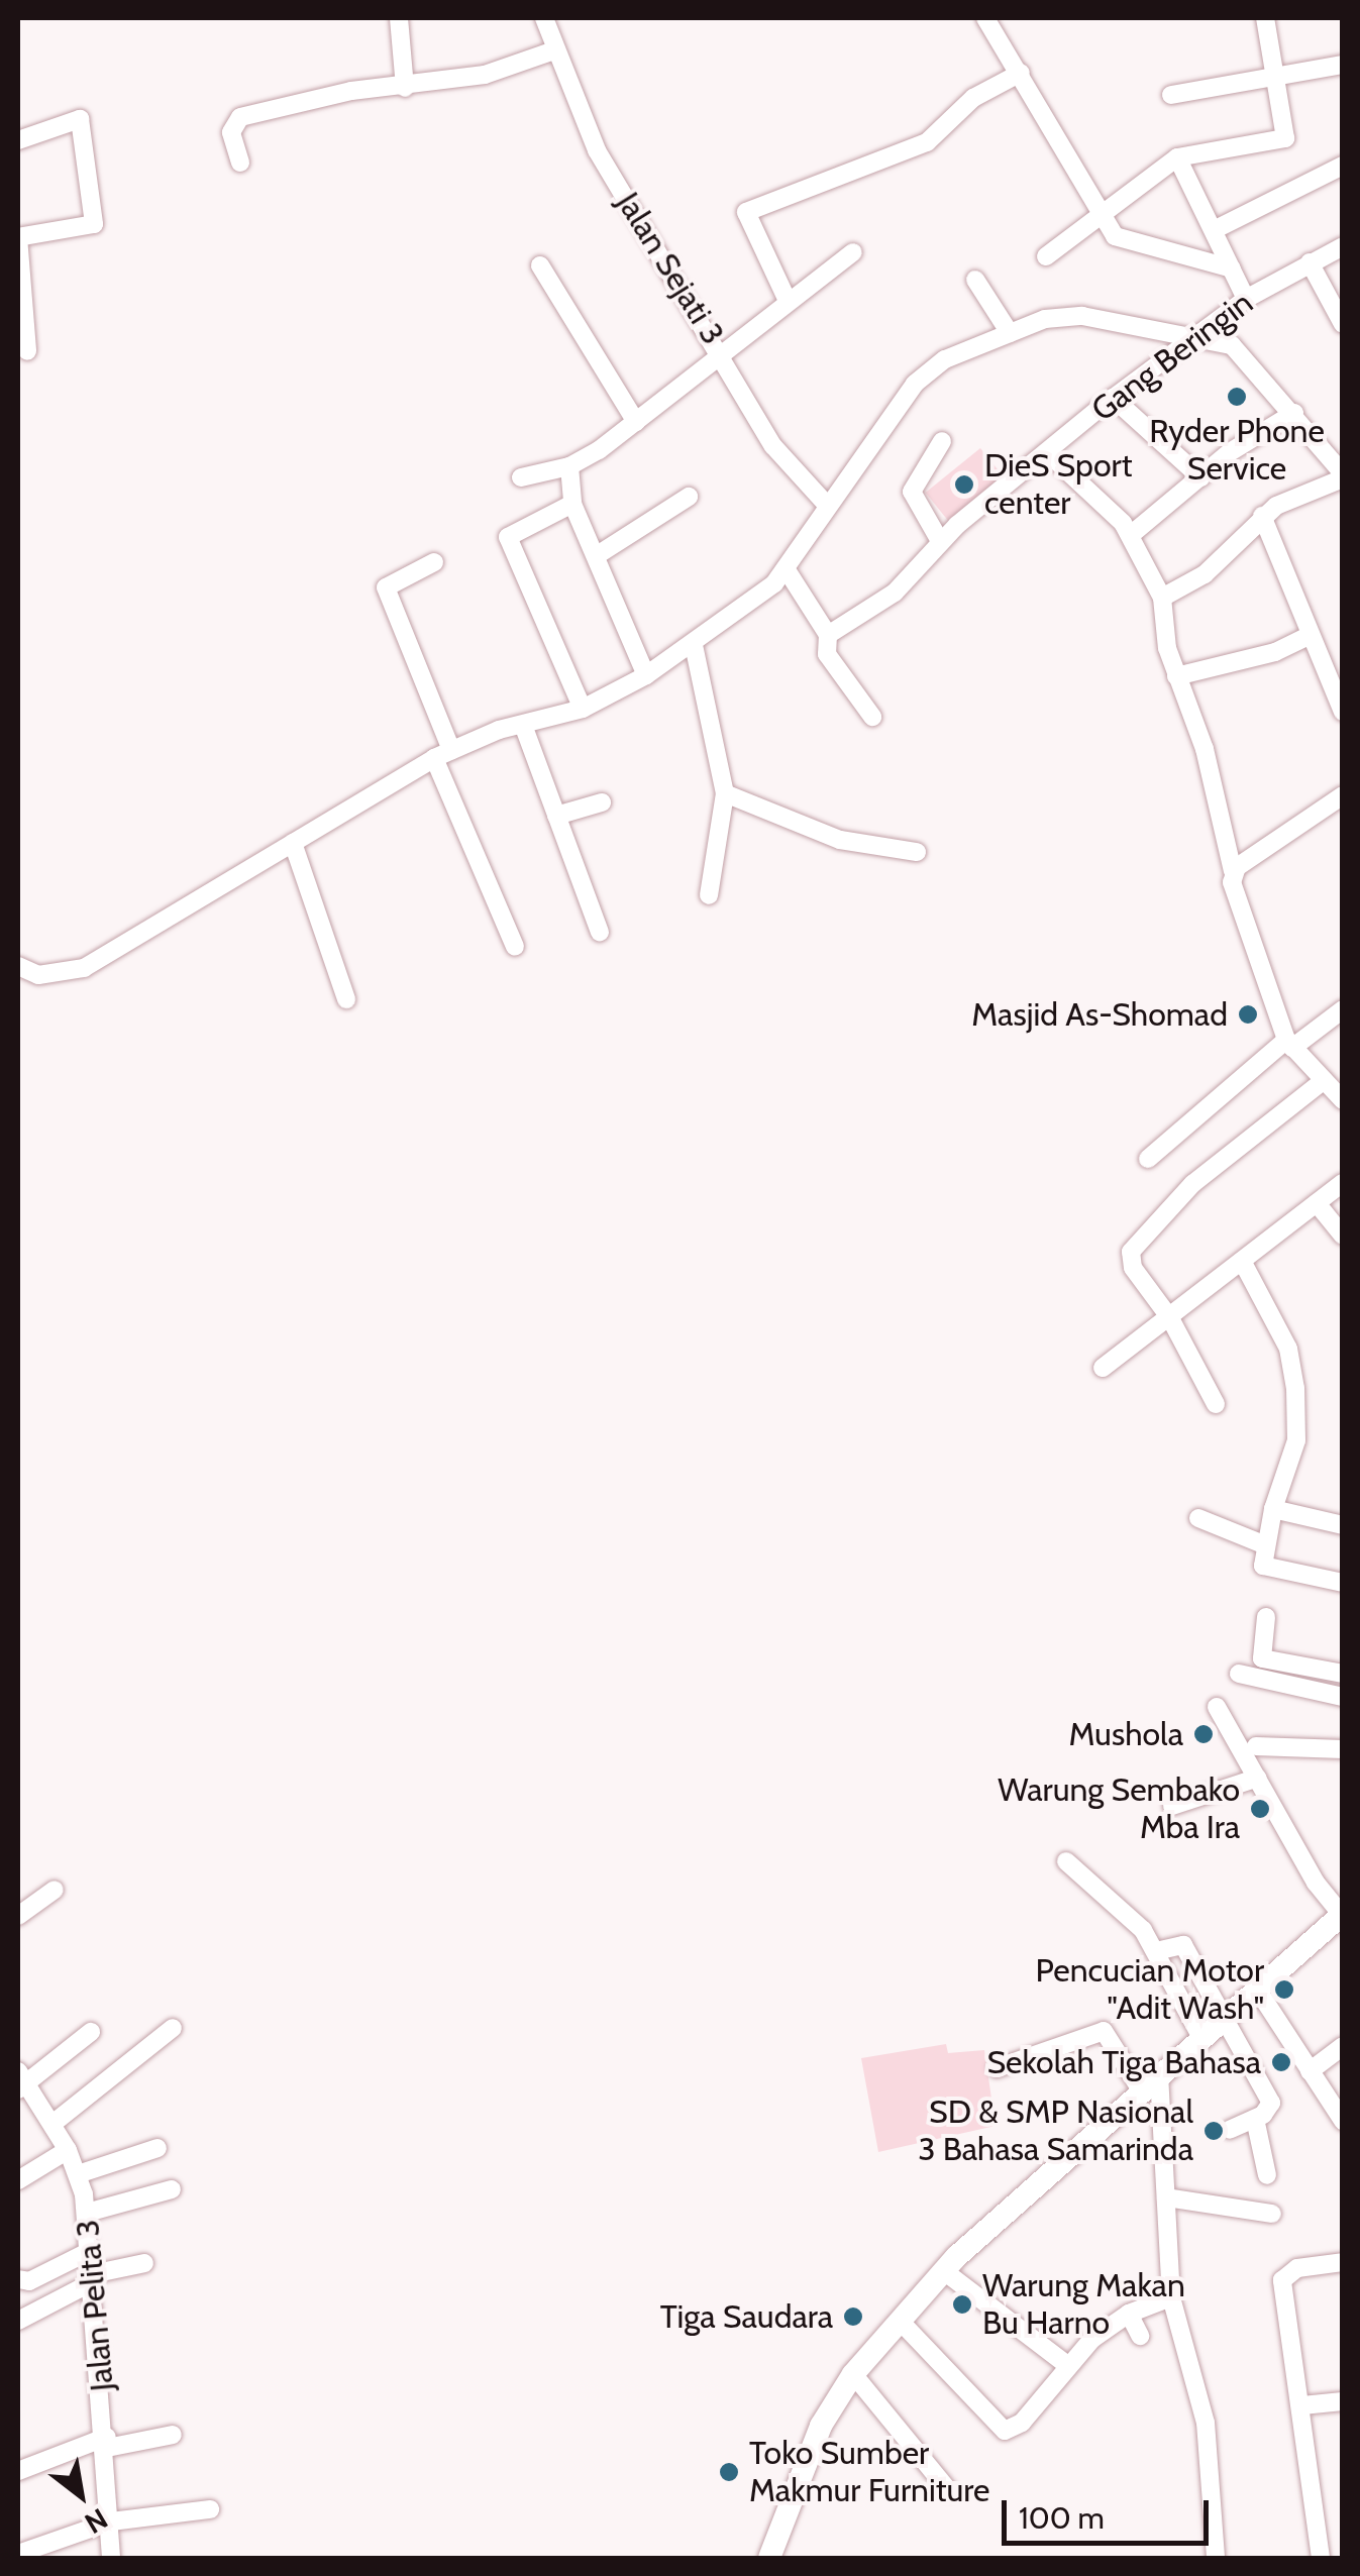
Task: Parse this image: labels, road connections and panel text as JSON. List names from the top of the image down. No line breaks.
{"streets":{"street":["Jalan Sejati 3","Gang Beringin","Jalan Pelita 3"]},"places":["Ryder Phone Service","DieS Sport center","Masjid As-Shomad","Mushola","Warung Sembako Mba Ira","Pencucian Motor \"Adit Wash\"","Sekolah Tiga Bahasa","SD & SMP Nasional 3 Bahasa Samarinda","Warung Makan Bu Harno","Tiga Saudara","Toko Sumber Makmur Furniture"],"scale_bar":"100 m","north":"bottom right"}
